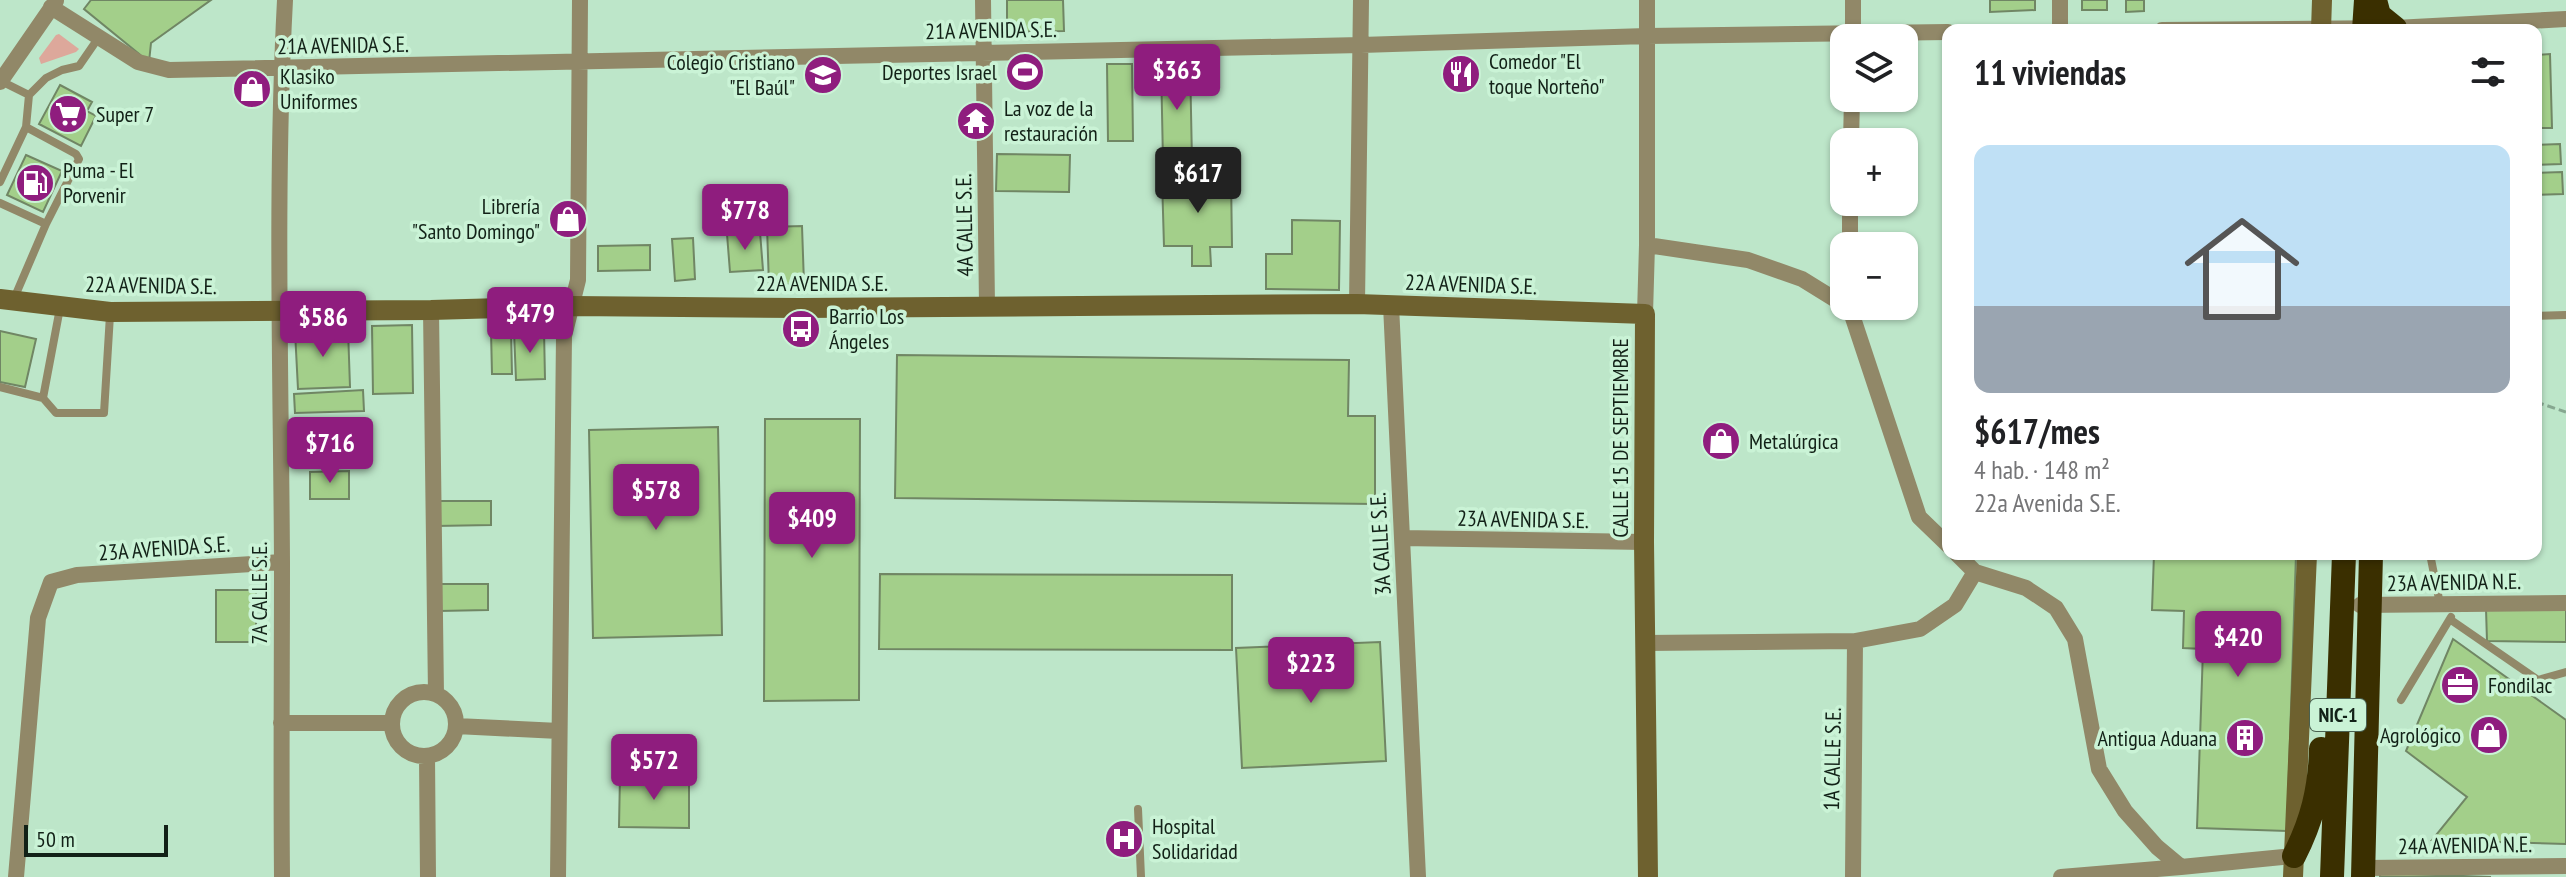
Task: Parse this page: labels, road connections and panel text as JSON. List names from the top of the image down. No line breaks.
{"streets":{"highway":["NIC-1"],"street":["21A AVENIDA S.E.","4A CALLE S.E.","22A AVENIDA S.E.","CALLE 15 DE SEPTIEMBRE","23A AVENIDA S.E.","3A CALLE S.E.","23A AVENIDA N.E.","7A CALLE S.E.","1A CALLE S.E.","24A AVENIDA N.E."]},"crossings":[["21A AVENIDA S.E.","4A CALLE S.E."],["21A AVENIDA S.E.","CALLE 15 DE SEPTIEMBRE"],["21A AVENIDA S.E.","7A CALLE S.E."],["4A CALLE S.E.","22A AVENIDA S.E."],["22A AVENIDA S.E.","CALLE 15 DE SEPTIEMBRE"],["22A AVENIDA S.E.","3A CALLE S.E."],["22A AVENIDA S.E.","7A CALLE S.E."],["CALLE 15 DE SEPTIEMBRE","23A AVENIDA S.E."],["23A AVENIDA S.E.","3A CALLE S.E."],["23A AVENIDA S.E.","7A CALLE S.E."],["23A AVENIDA N.E.","NIC-1"],["NIC-1","24A AVENIDA N.E."]],"places":{"sports":["Deportes Israel"],"restaurant":["Comedor \"El toque Norteño\""],"school or university":["Colegio Cristiano \"El Baúl\""],"shop":["Klasiko Uniformes","Librería \"Santo Domingo\"","Metalúrgica","Agrológico"],"supermarket":["Super 7"],"temple":["La voz de la restauración"],"fuel station":["Puma - El Porvenir"],"bus stop":["Barrio Los Ángeles"],"office":["Fondilac"],"building":["Antigua Aduana"],"hospital":["Hospital Solidaridad"]},"scale_bar":"50 m","page":{"map_buttons":["+","−"],"heading":"11 viviendas","price":["$363","$617","$778","$479","$586","$716","$578","$409","$420","$223","$572"],"list":[{"name":"$617/mes","note":"4 hab. · 148 m² · 22a Avenida S.E."}],"scale":"50 m"}}
